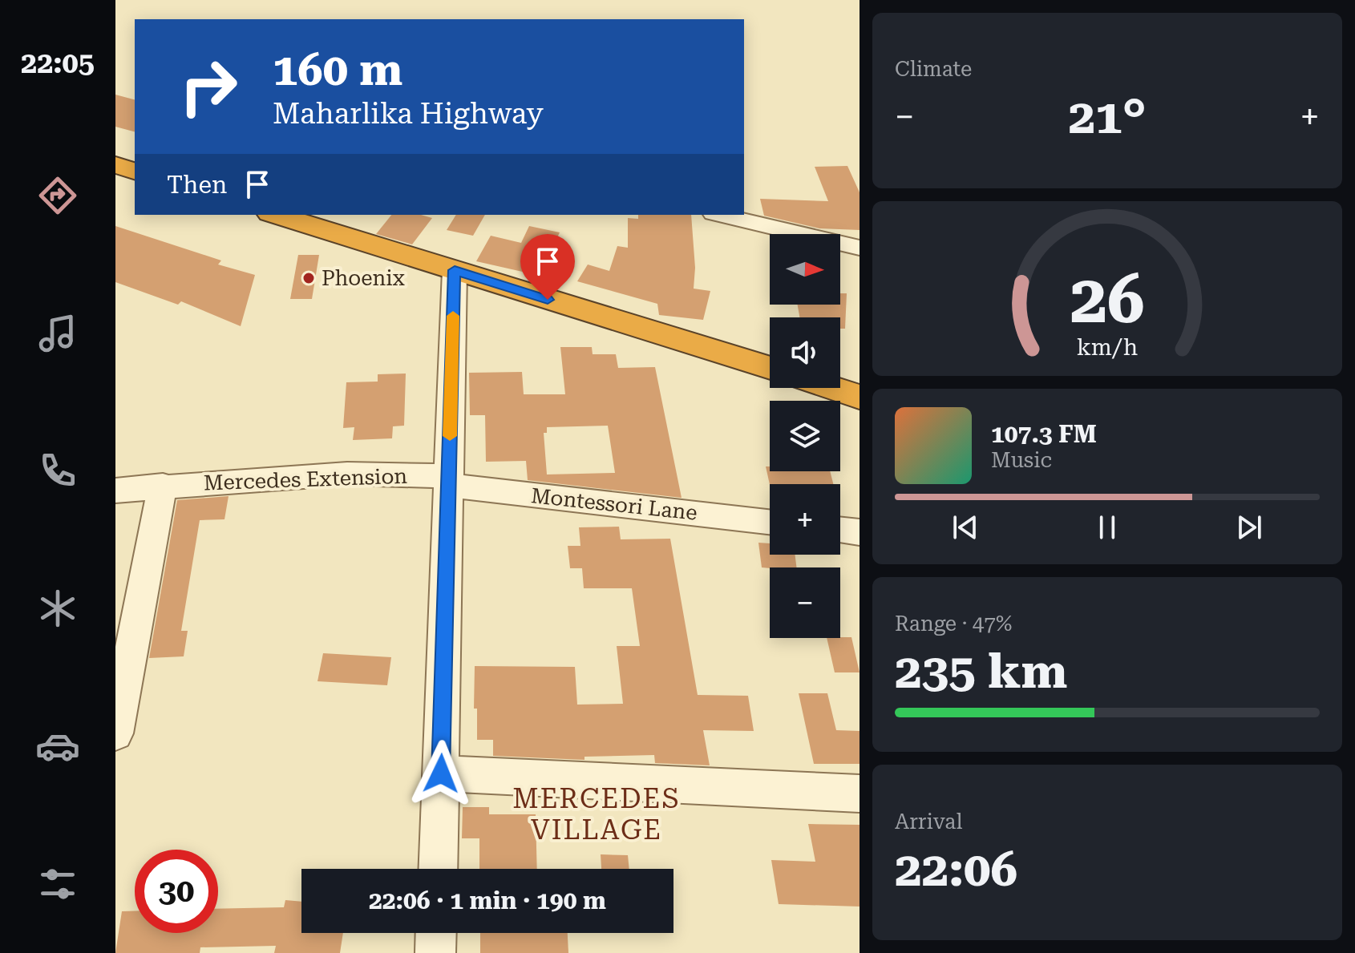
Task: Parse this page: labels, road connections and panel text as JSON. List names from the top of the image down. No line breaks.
{"streets":{"street":["Mercedes Extension","Montessori Lane"]},"crossings":[["Mercedes Extension","Montessori Lane"]],"districts":["MERCEDES VILLAGE"],"places":["Phoenix"],"north":"right","page":{"tabs":"22:05","tile":["Climate",["Range · 47%","235 km"],["Arrival","22:06"]],"turn":["160 m","Maharlika Highway"],"heat":["−","21°","+"],"then":"Then","map_buttons":["+","−"],"song":["107.3 FM","Music"],"limit":"30","trip":"22:06 · 1 min · 190 m","gauge":["26","km/h"]}}
